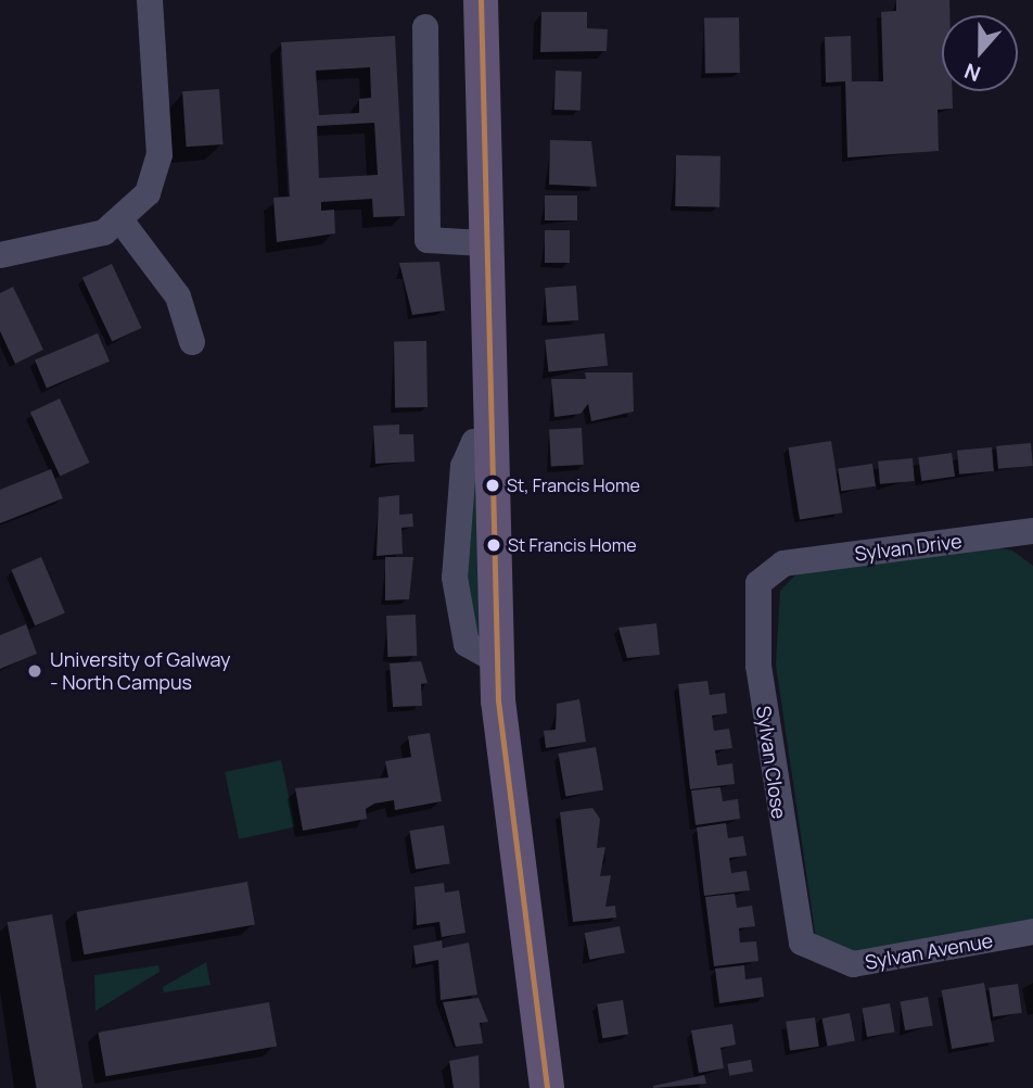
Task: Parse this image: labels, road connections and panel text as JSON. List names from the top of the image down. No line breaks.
{"streets":{"street":["Sylvan Drive","Sylvan Close","Sylvan Avenue"]},"crossings":[["Sylvan Drive","Sylvan Close"],["Sylvan Close","Sylvan Avenue"]],"places":["St, Francis Home","St Francis Home","University of Galway - North Campus"],"north":"bottom"}
